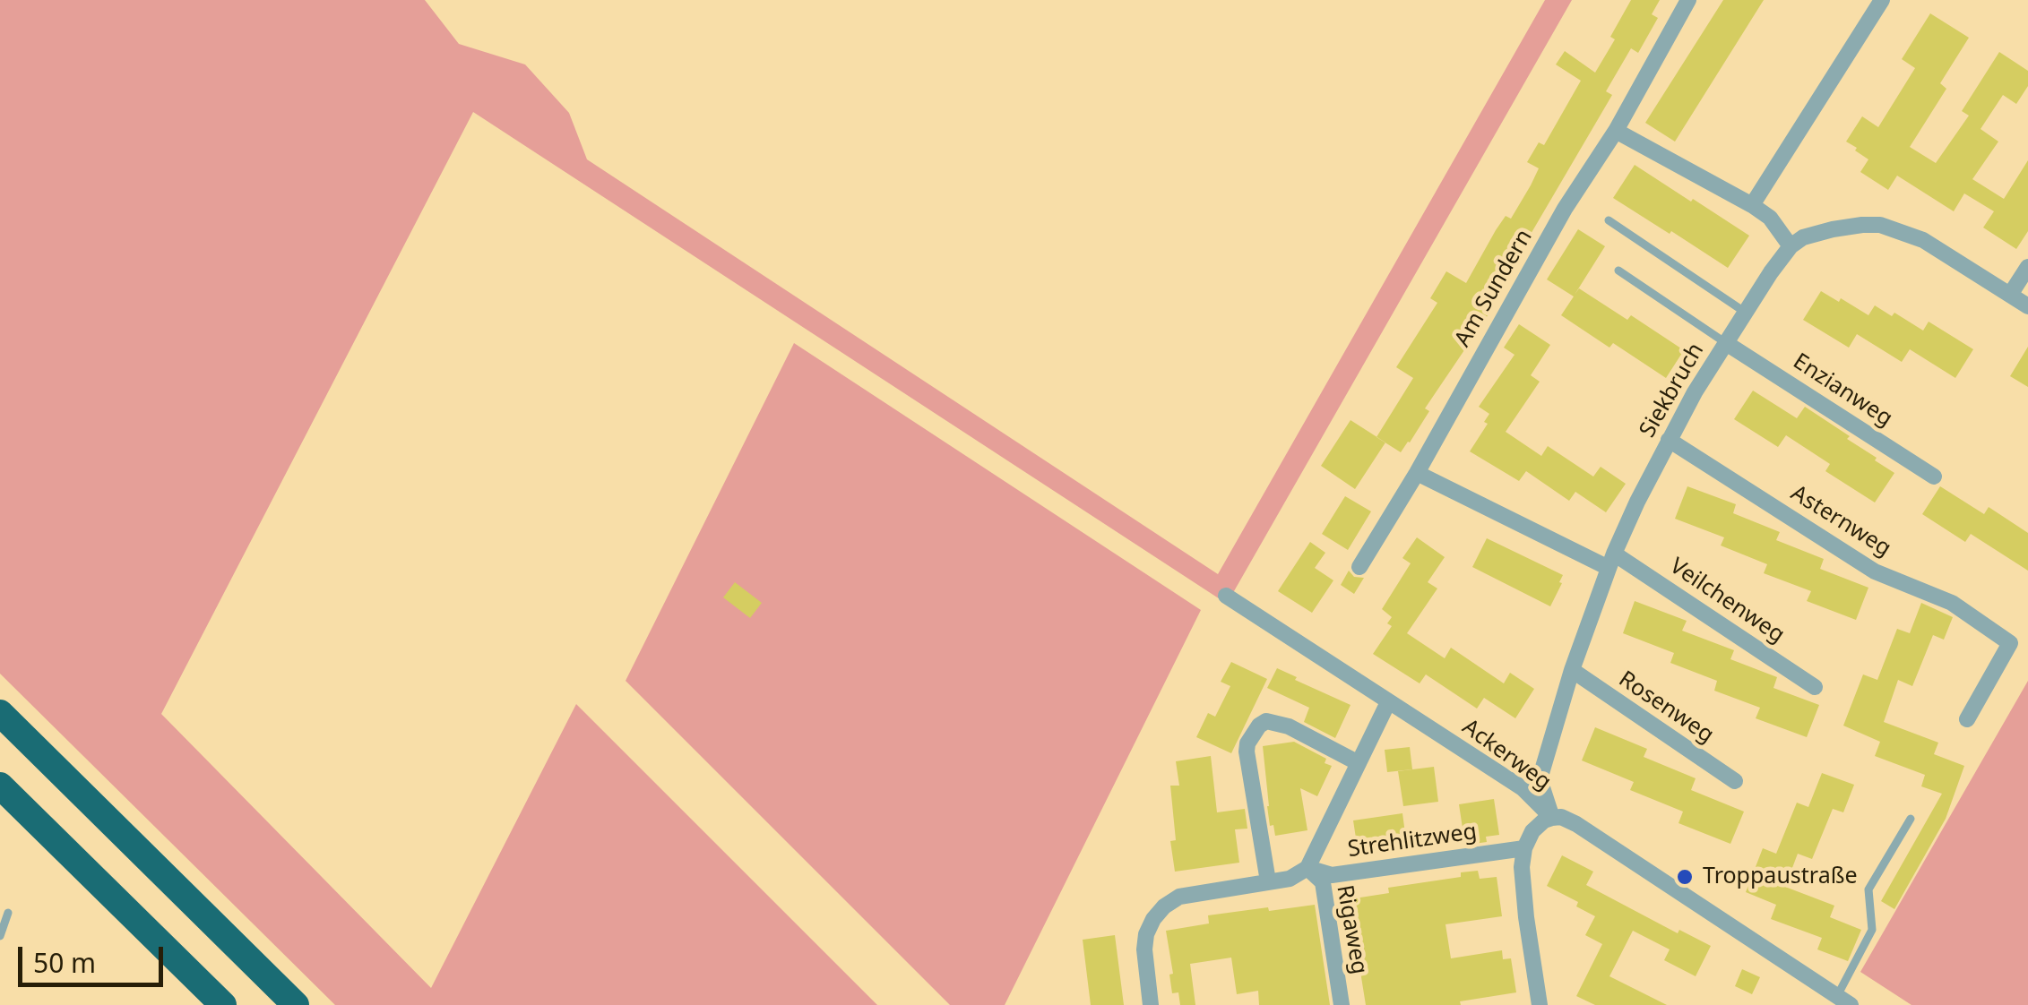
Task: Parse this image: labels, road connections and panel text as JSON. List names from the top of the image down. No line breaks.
{"streets":{"street":["Am Sundern","Siekbruch","Enzianweg","Asternweg","Veilchenweg","Rosenweg","Ackerweg","Strehlitzweg","Rigaweg"]},"crossings":[["Siekbruch","Enzianweg"],["Siekbruch","Asternweg"],["Siekbruch","Veilchenweg"],["Siekbruch","Rosenweg"],["Siekbruch","Ackerweg"],["Strehlitzweg","Rigaweg"]],"places":["Troppaustraße"],"scale_bar":"50 m"}
